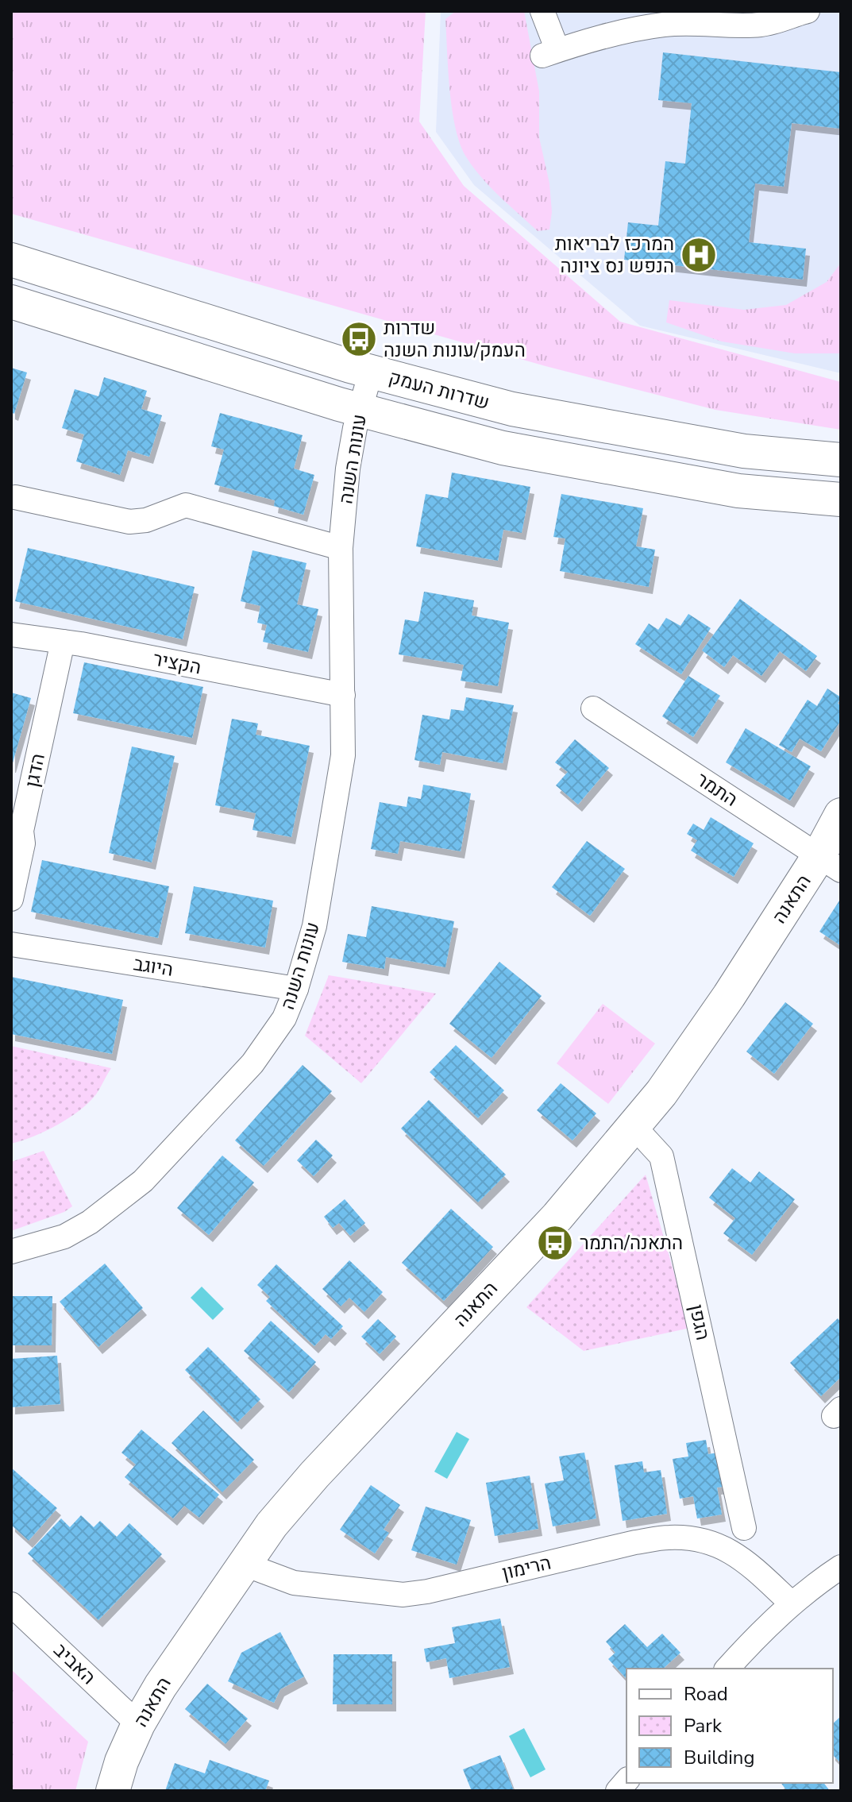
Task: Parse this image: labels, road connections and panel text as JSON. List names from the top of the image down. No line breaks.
{"streets":{"street":["שדרות העמק","עונות השנה","הקציר","הדגן","התמר","התאנה","היוגב","הגפן","הרימון","האביב"]},"crossings":[["שדרות העמק","עונות השנה"],["עונות השנה","הקציר"],["עונות השנה","היוגב"],["הקציר","הדגן"],["התמר","התאנה"],["התאנה","הגפן"],["התאנה","הרימון"],["התאנה","האביב"]],"places":{"hospital":["המרכז לבריאות הנפש נס ציונה"],"bus stop":["שדרות העמק/עונות השנה","התאנה/התמר"]},"legend":["Road","Park","Building"]}
